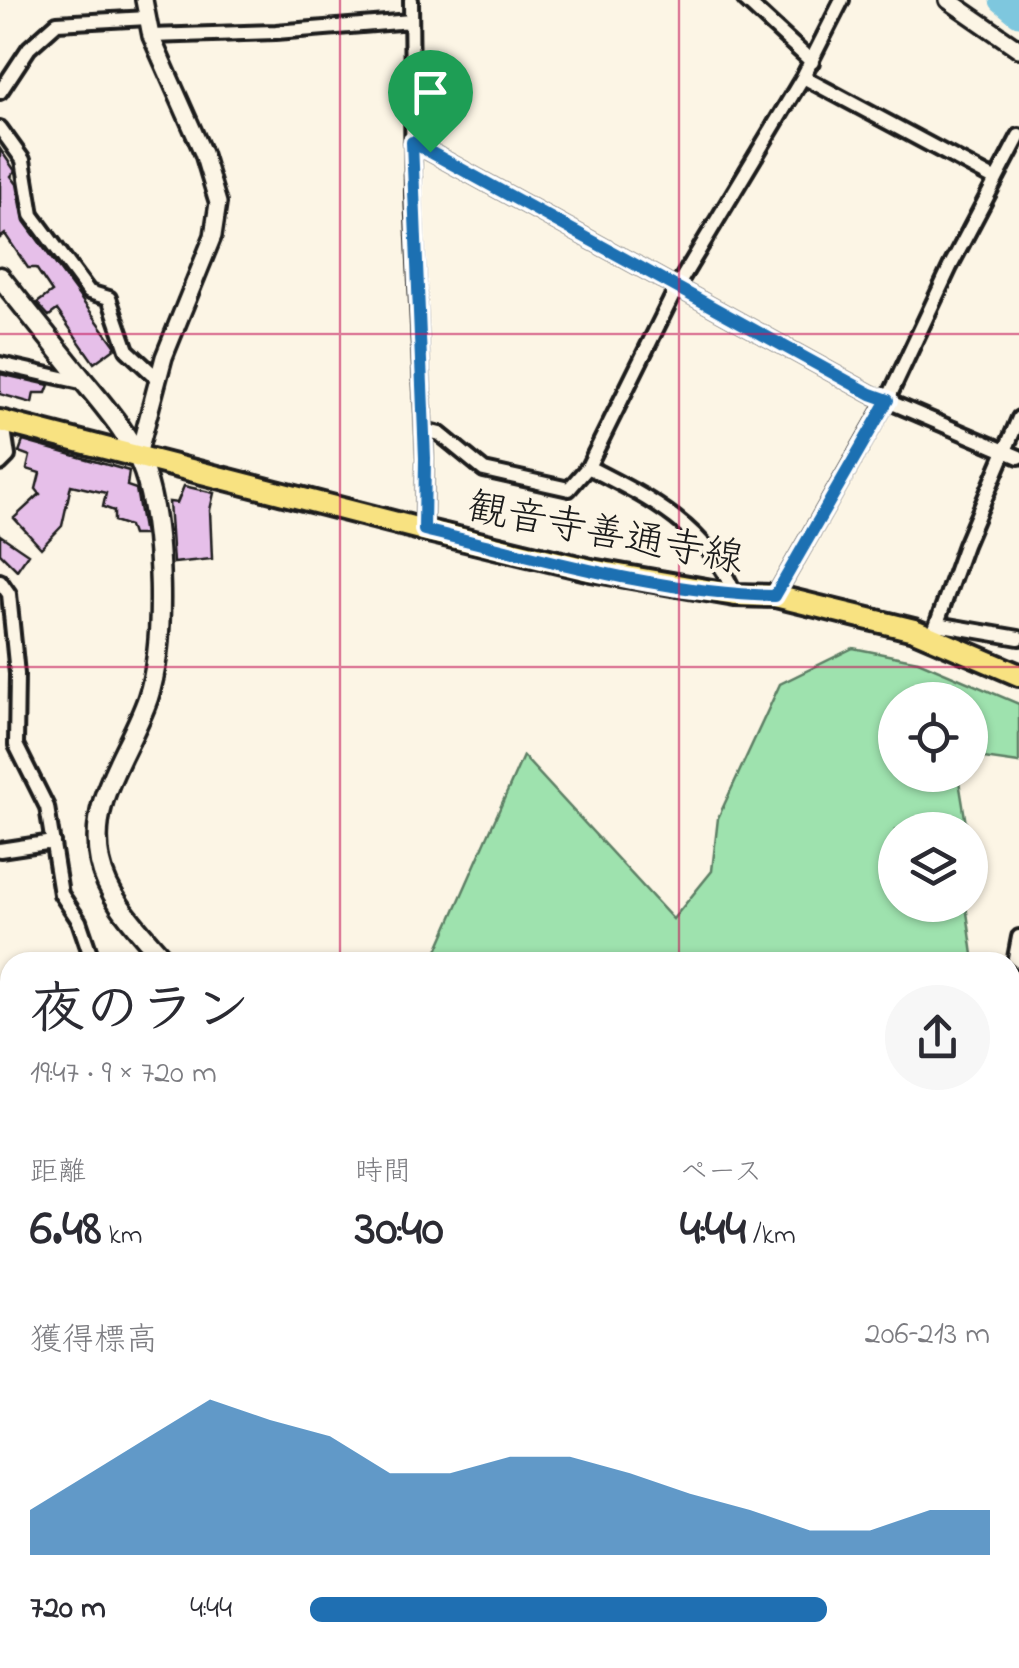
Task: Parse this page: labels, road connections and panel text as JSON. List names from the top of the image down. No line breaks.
{"streets":{"main road":["観音寺善通寺線"]},"page":{"heading":["夜のラン","19:47 · 9 × 720 m"],"stats":[["距離","6.48 km"],["時間","30:40"],["ペース","4:44 /km"]],"chart":["獲得標高","206–213 m"],"list":[{"name":"720 m","note":"4:44"}]}}
